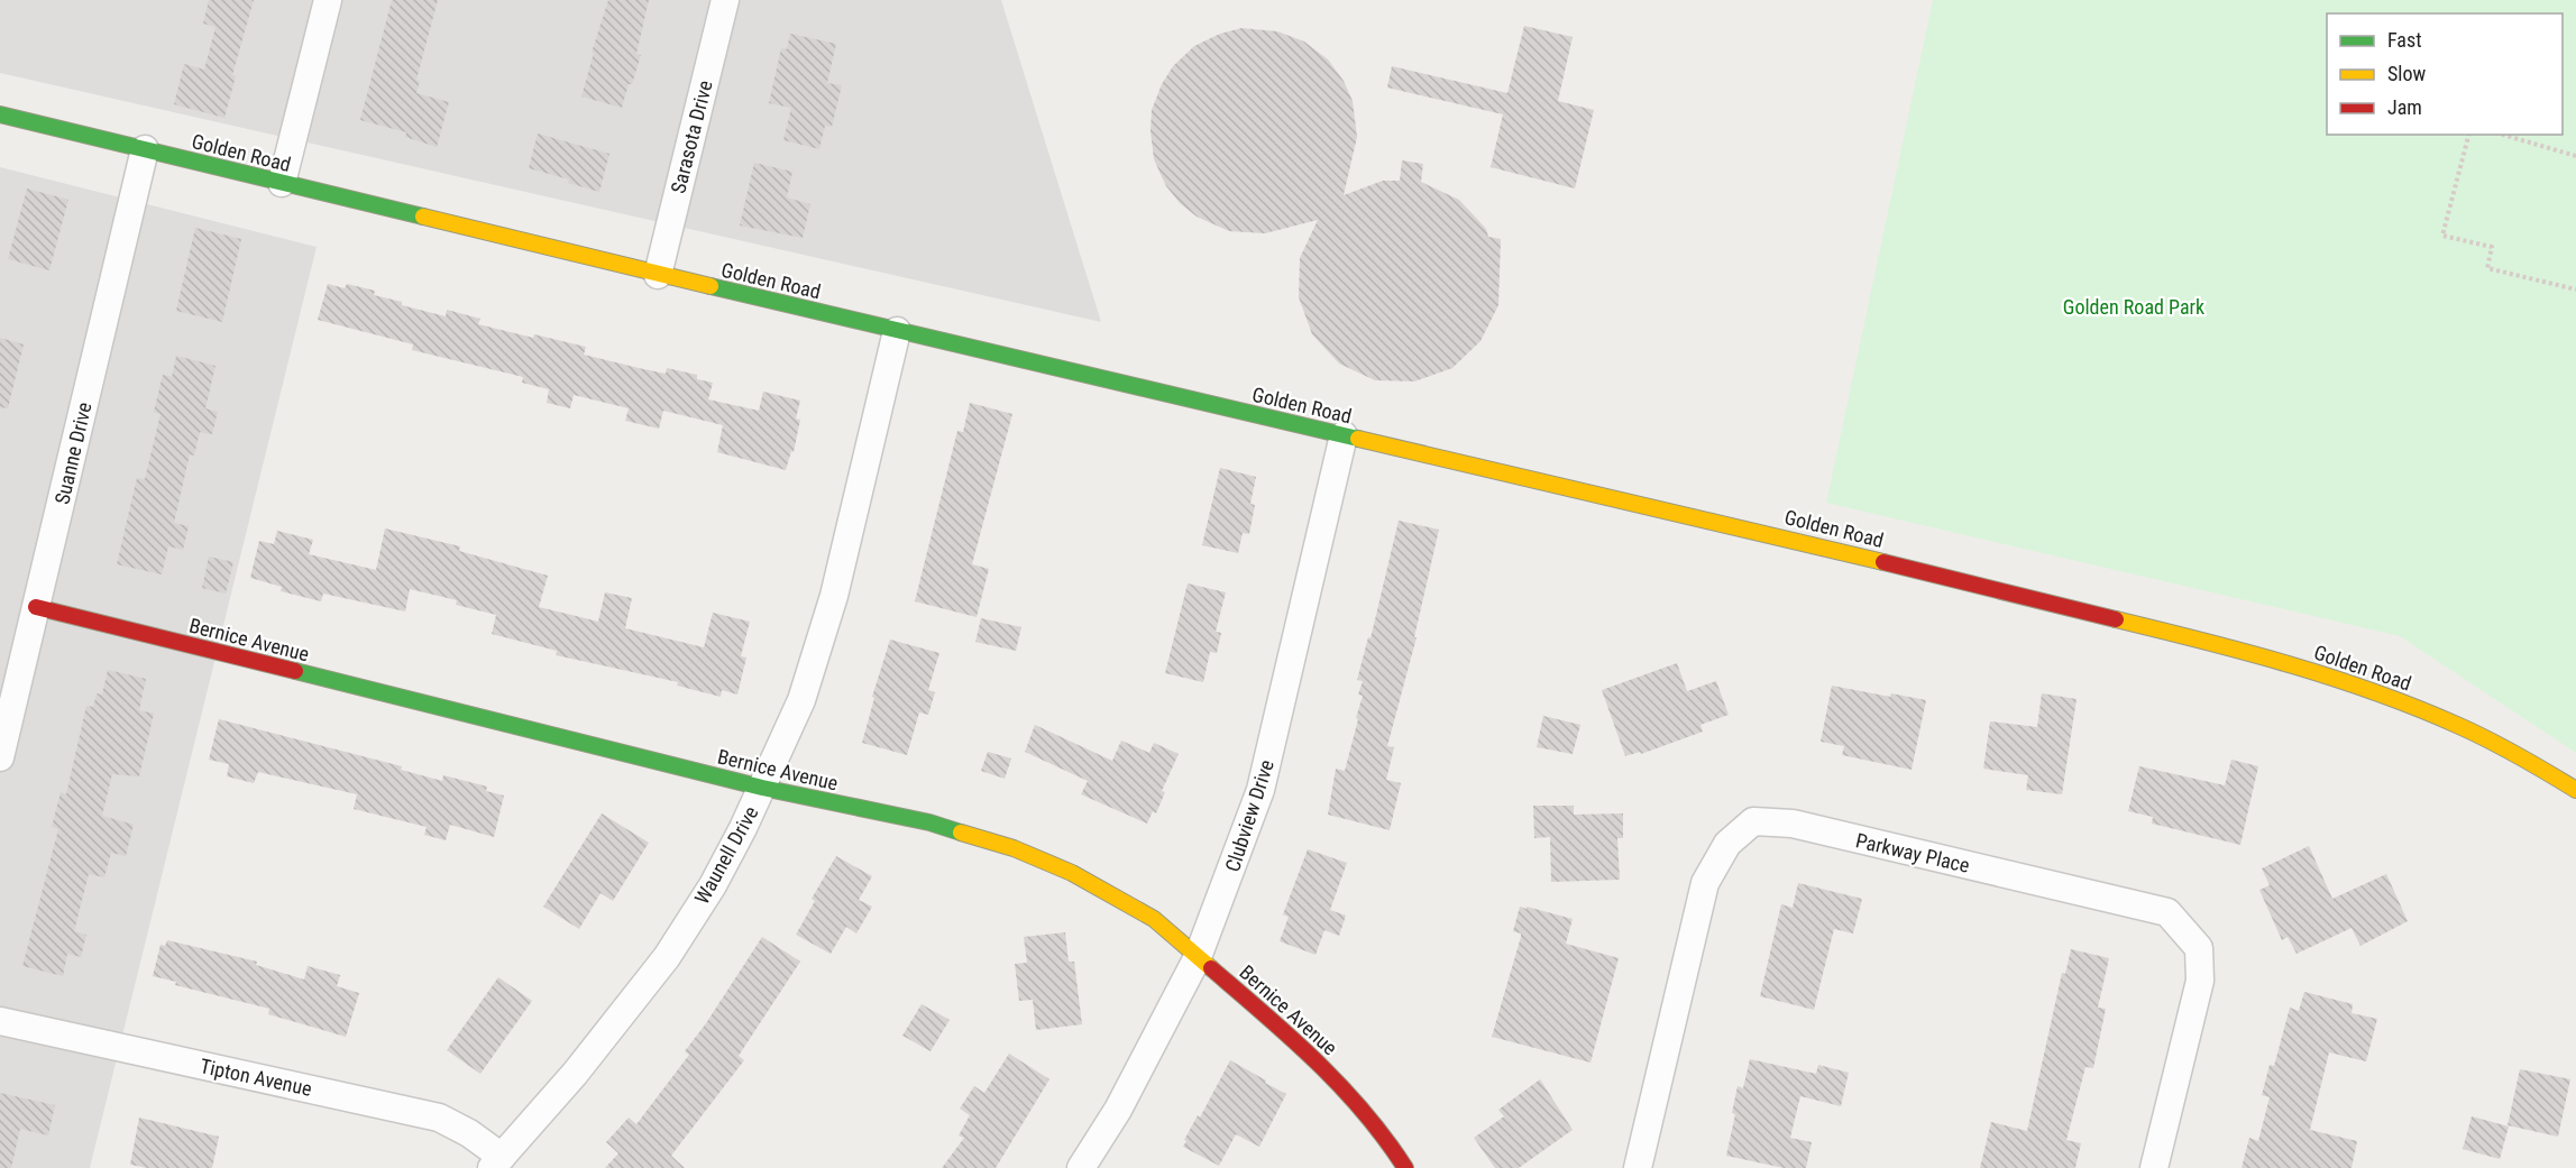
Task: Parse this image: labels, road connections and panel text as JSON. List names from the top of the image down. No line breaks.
{"streets":{"street":["Sarasota Drive","Golden Road","Suanne Drive","Bernice Avenue","Clubview Drive","Parkway Place","Waunell Drive","Tipton Avenue"]},"crossings":[["Sarasota Drive","Golden Road"],["Golden Road","Suanne Drive"],["Golden Road","Clubview Drive"],["Golden Road","Waunell Drive"],["Suanne Drive","Bernice Avenue"],["Bernice Avenue","Clubview Drive"],["Bernice Avenue","Waunell Drive"],["Waunell Drive","Tipton Avenue"]],"parks":["Golden Road Park"],"legend":["Fast","Slow","Jam"]}
